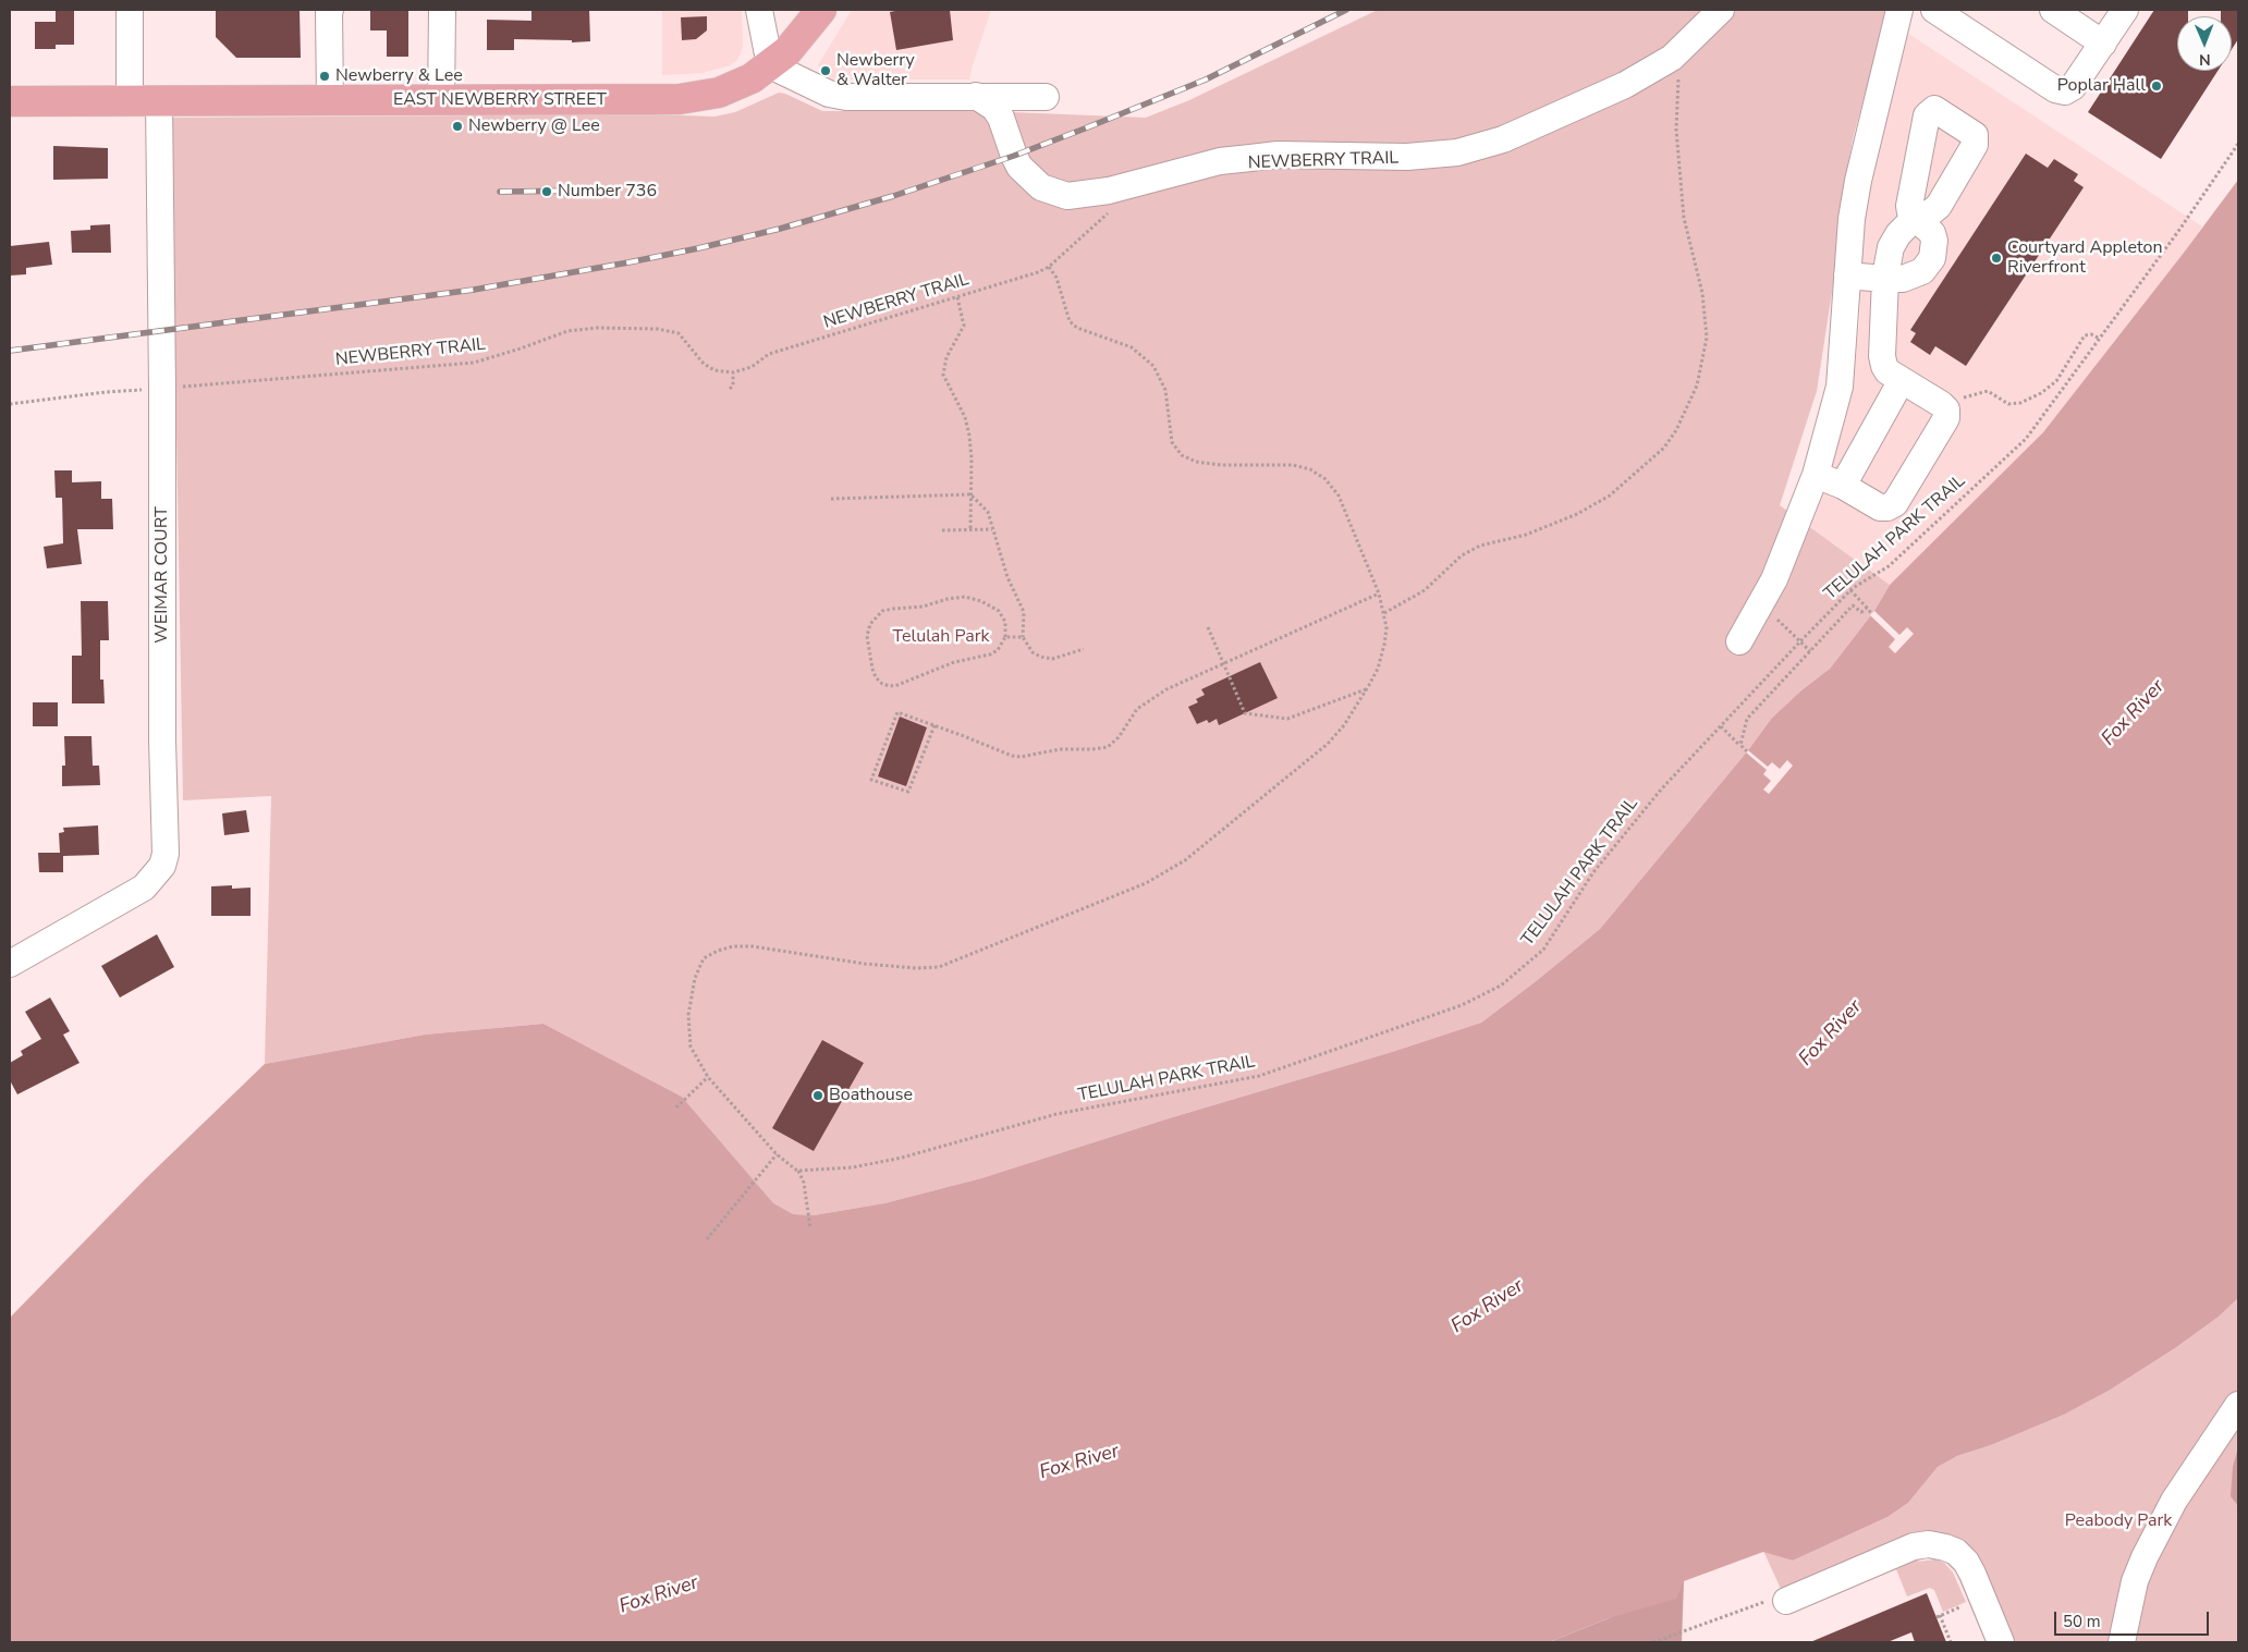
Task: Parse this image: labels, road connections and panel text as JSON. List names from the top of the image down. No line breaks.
{"streets":{"main road":["EAST NEWBERRY STREET"],"street":["WEIMAR COURT"],"path":["NEWBERRY TRAIL","TELULAH PARK TRAIL"]},"crossings":[["EAST NEWBERRY STREET","WEIMAR COURT"],["NEWBERRY TRAIL","WEIMAR COURT"]],"water":["Fox River"],"parks":["Telulah Park","Peabody Park"],"places":["Newberry & Walter","Newberry & Lee","Poplar Hall","Newberry @ Lee","Number 736","Courtyard Appleton Riverfront","Boathouse"],"scale_bar":"50 m","north":"bottom"}
